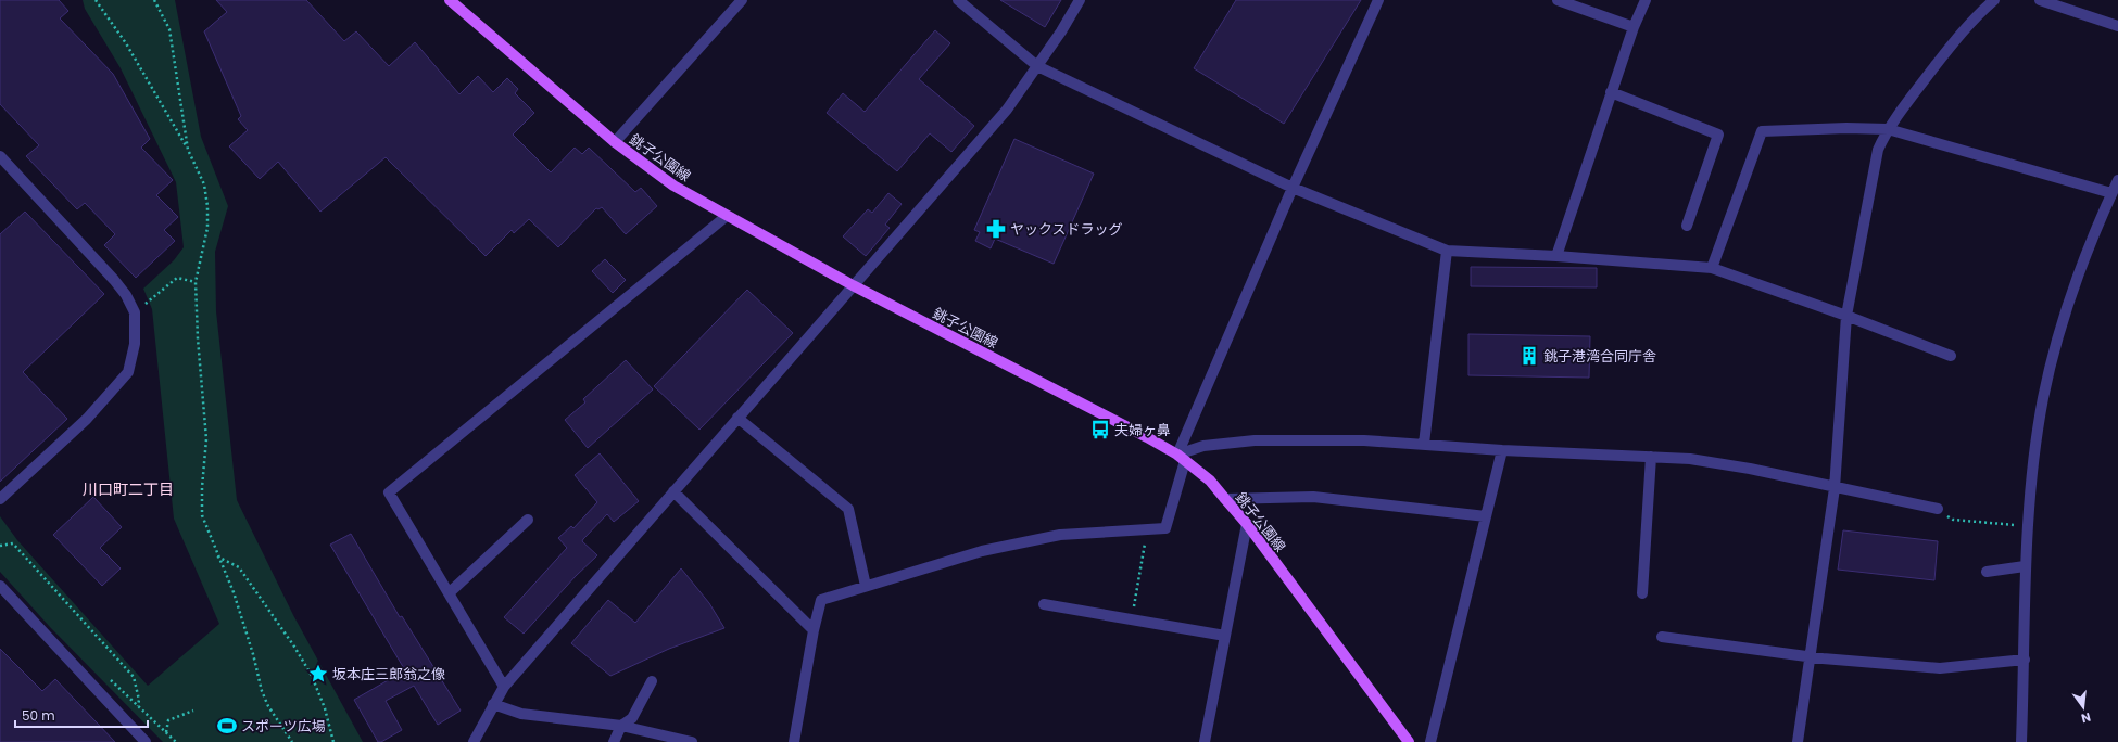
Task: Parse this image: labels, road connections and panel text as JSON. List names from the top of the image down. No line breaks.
{"streets":{"main road":["銚子公園線"]},"districts":["川口町二丁目"],"places":{"pharmacy":["ヤックスドラッグ"],"building":["銚子港湾合同庁舎"],"bus stop":["夫婦ヶ鼻"],"place":["坂本庄三郎翁之像"],"sports":["スポーツ広場"]},"scale_bar":"50 m","north":"bottom"}
